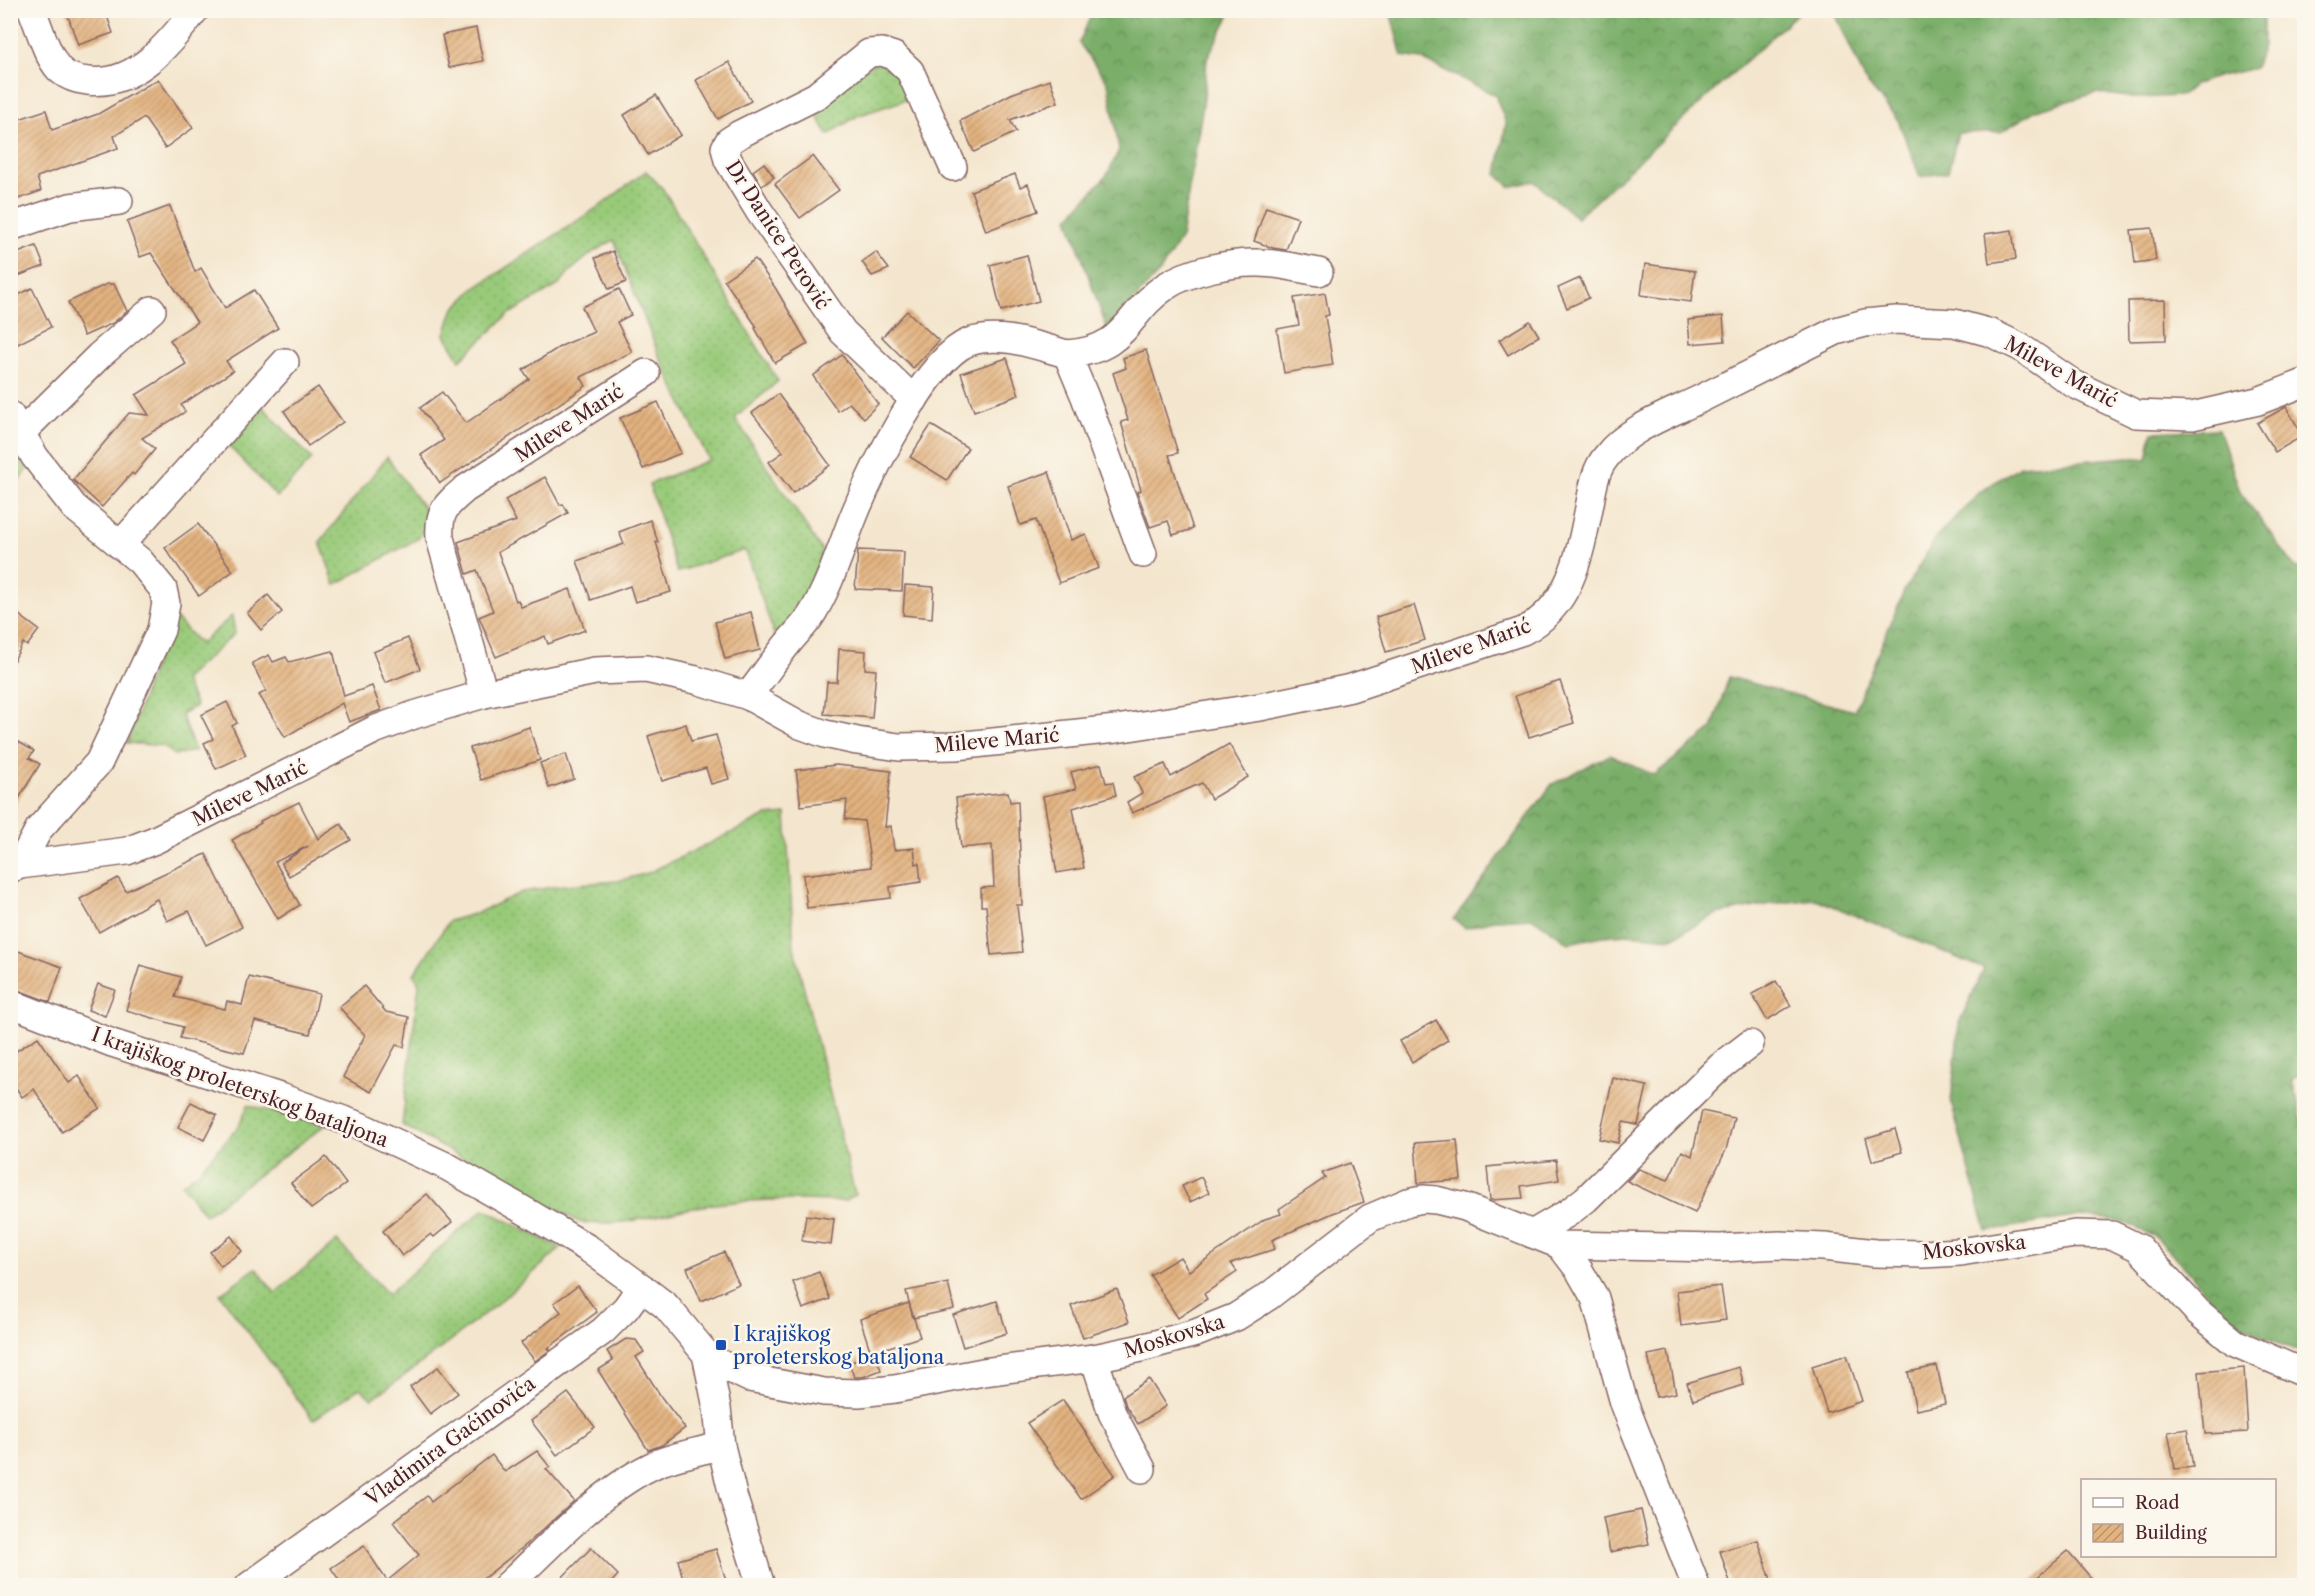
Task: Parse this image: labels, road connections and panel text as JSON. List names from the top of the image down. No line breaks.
{"streets":{"street":["Dr Danice Perović","Mileve Marić","I krajiškog proleterskog bataljona","Moskovska","Vladimira Gaćinovića"]},"crossings":[["I krajiškog proleterskog bataljona","Moskovska"],["I krajiškog proleterskog bataljona","Vladimira Gaćinovića"]],"places":{"transit":["I krajiškog proleterskog bataljona"]},"legend":["Road","Building"]}
